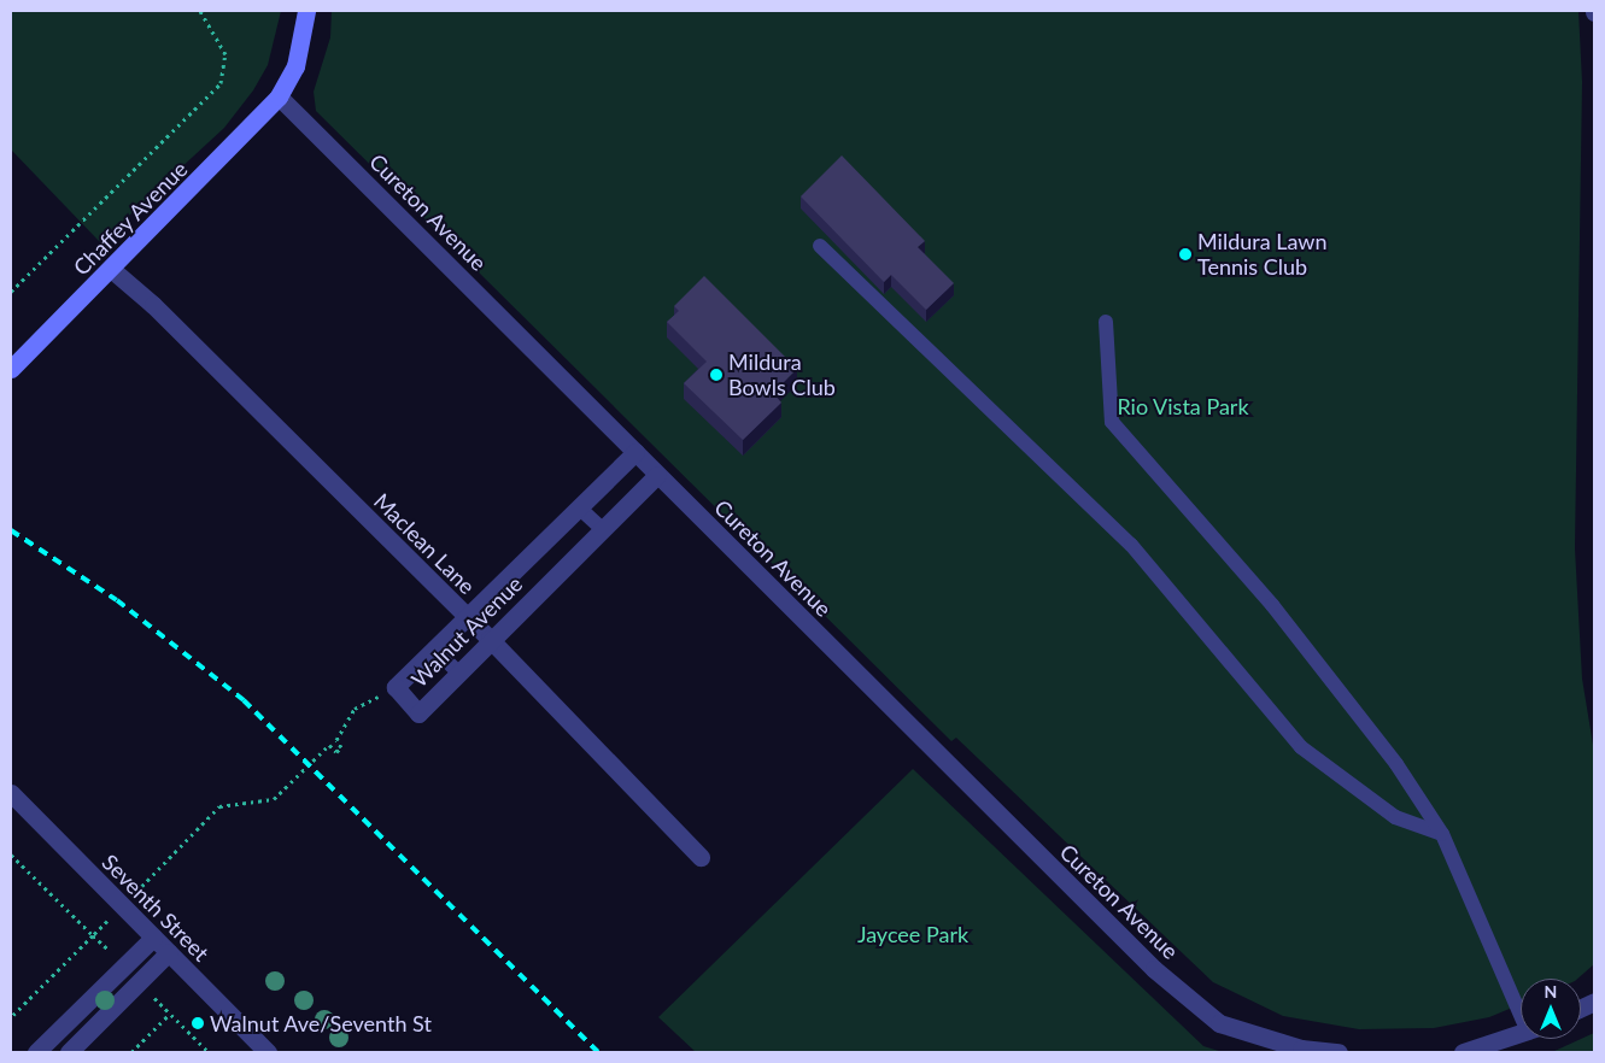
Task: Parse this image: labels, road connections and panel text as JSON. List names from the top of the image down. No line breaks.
{"streets":{"street":["Cureton Avenue","Chaffey Avenue","Maclean Lane","Walnut Avenue","Seventh Street"]},"crossings":[["Cureton Avenue","Chaffey Avenue"],["Cureton Avenue","Walnut Avenue"],["Chaffey Avenue","Maclean Lane"],["Maclean Lane","Walnut Avenue"]],"parks":["Rio Vista Park","Jaycee Park"],"places":["Mildura Lawn Tennis Club","Mildura Bowls Club","Walnut Ave/Seventh St"],"north":"top"}
